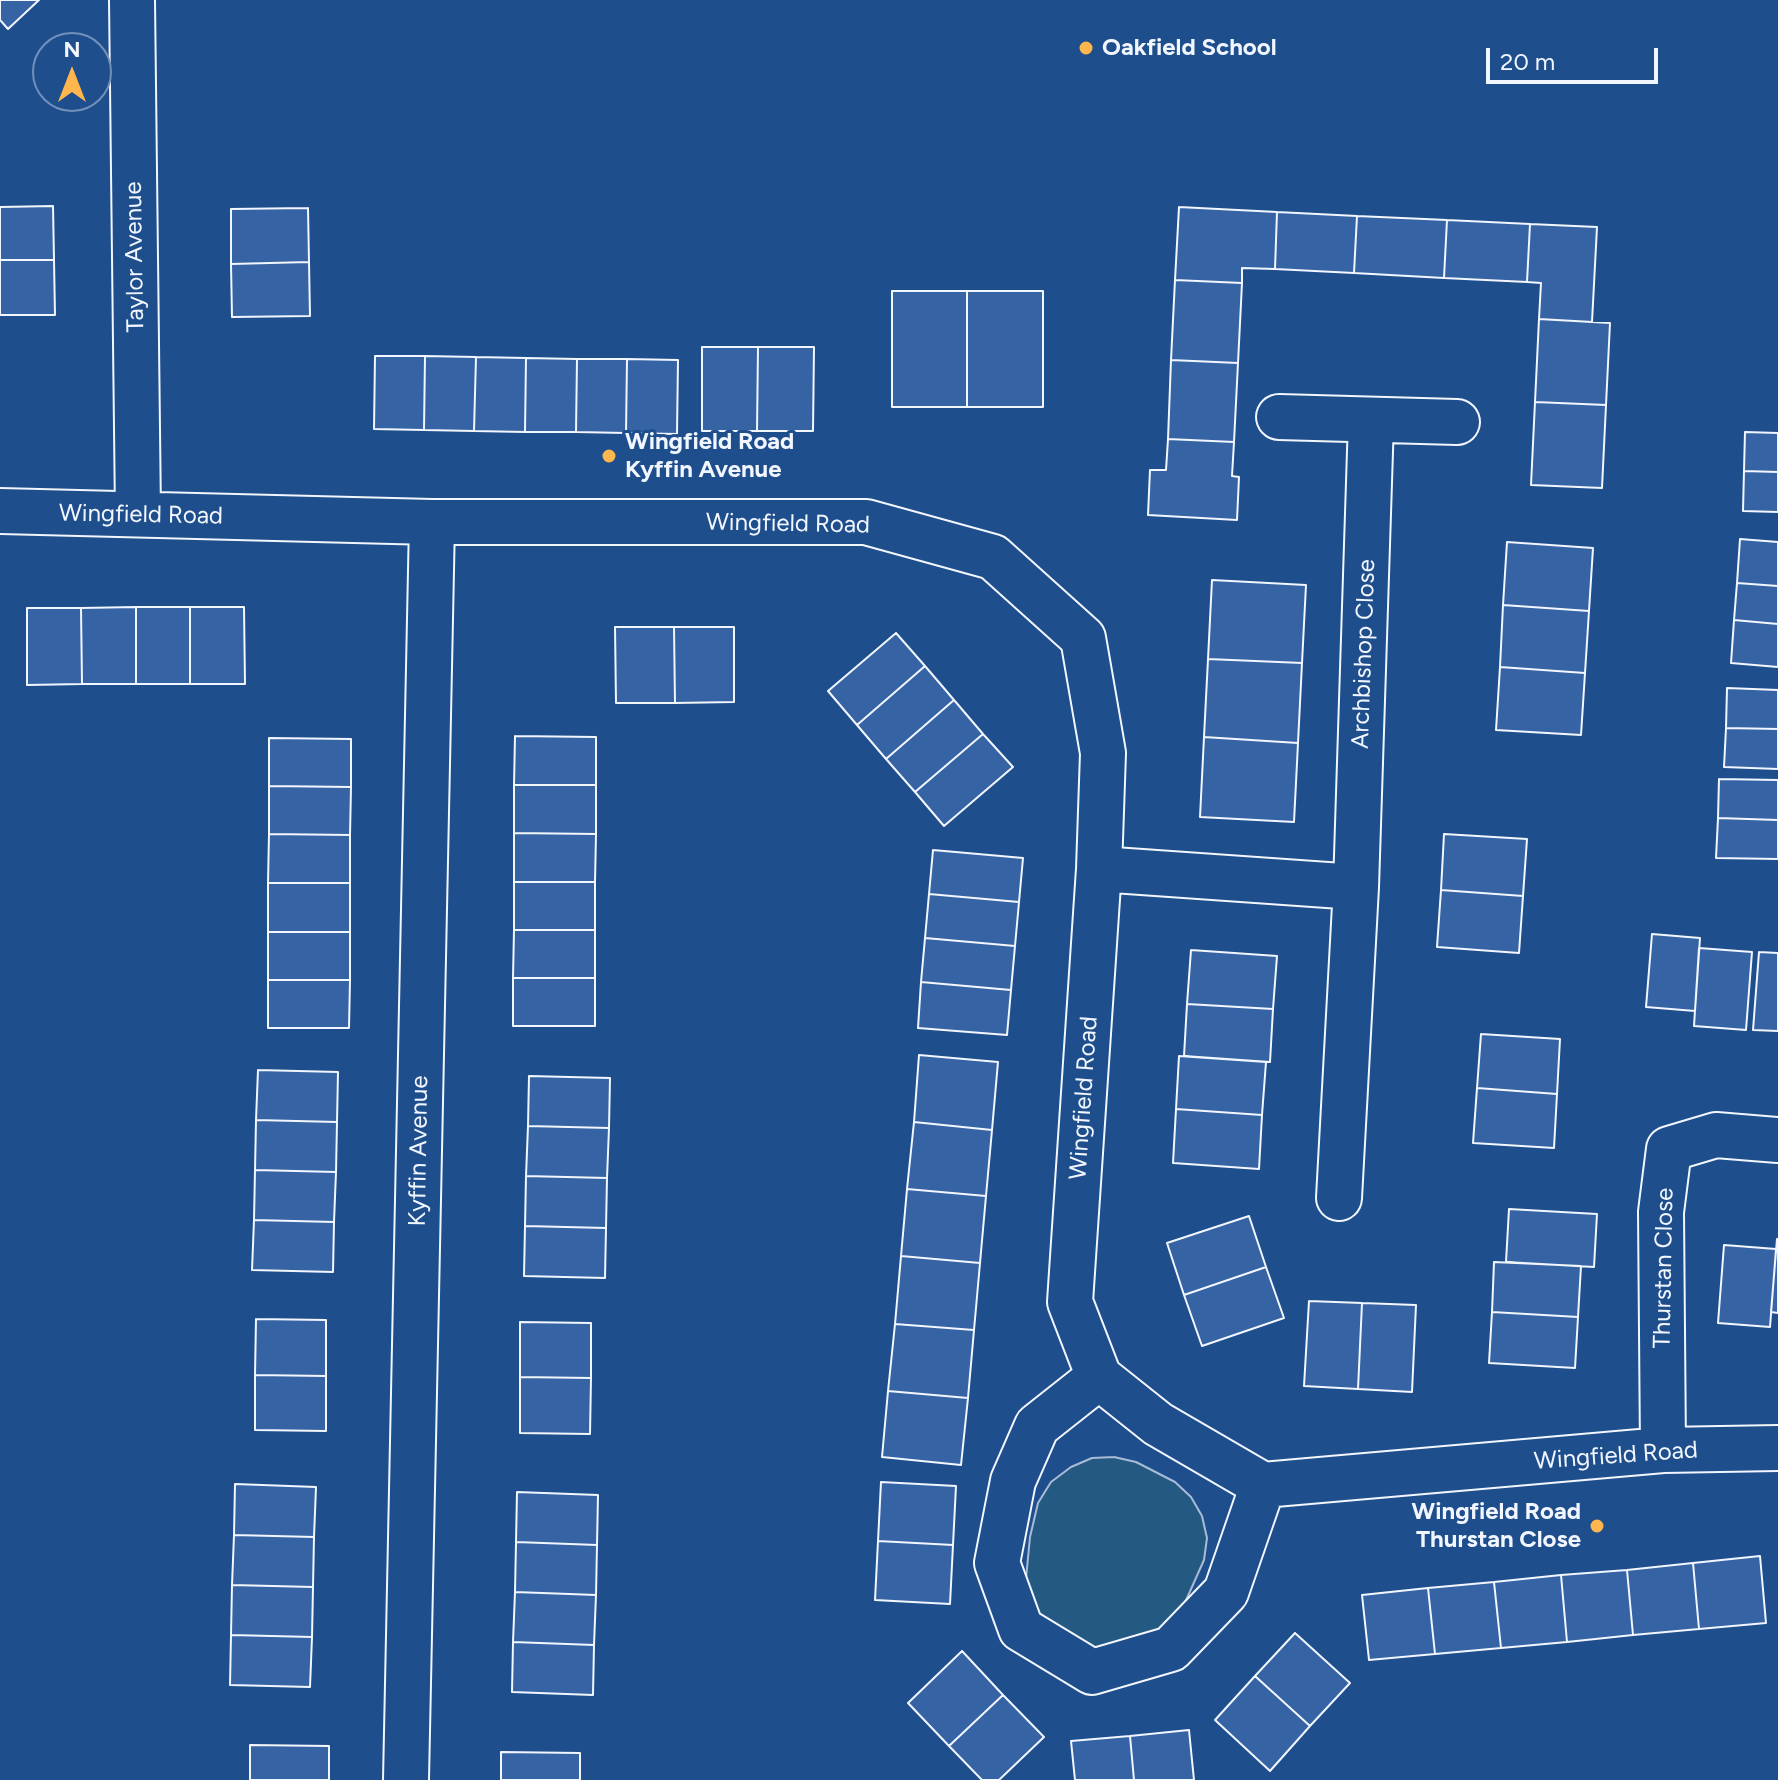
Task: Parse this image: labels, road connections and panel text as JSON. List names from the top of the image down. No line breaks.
{"streets":{"street":["Taylor Avenue","Wingfield Road","Archbishop Close","Kyffin Avenue","Thurstan Close"]},"crossings":[["Taylor Avenue","Wingfield Road"],["Wingfield Road","Kyffin Avenue"],["Wingfield Road","Thurstan Close"]],"places":["Oakfield School","Wingfield Road Kyffin Avenue","Wingfield Road Thurstan Close"],"scale_bar":"20 m","north":"top"}
